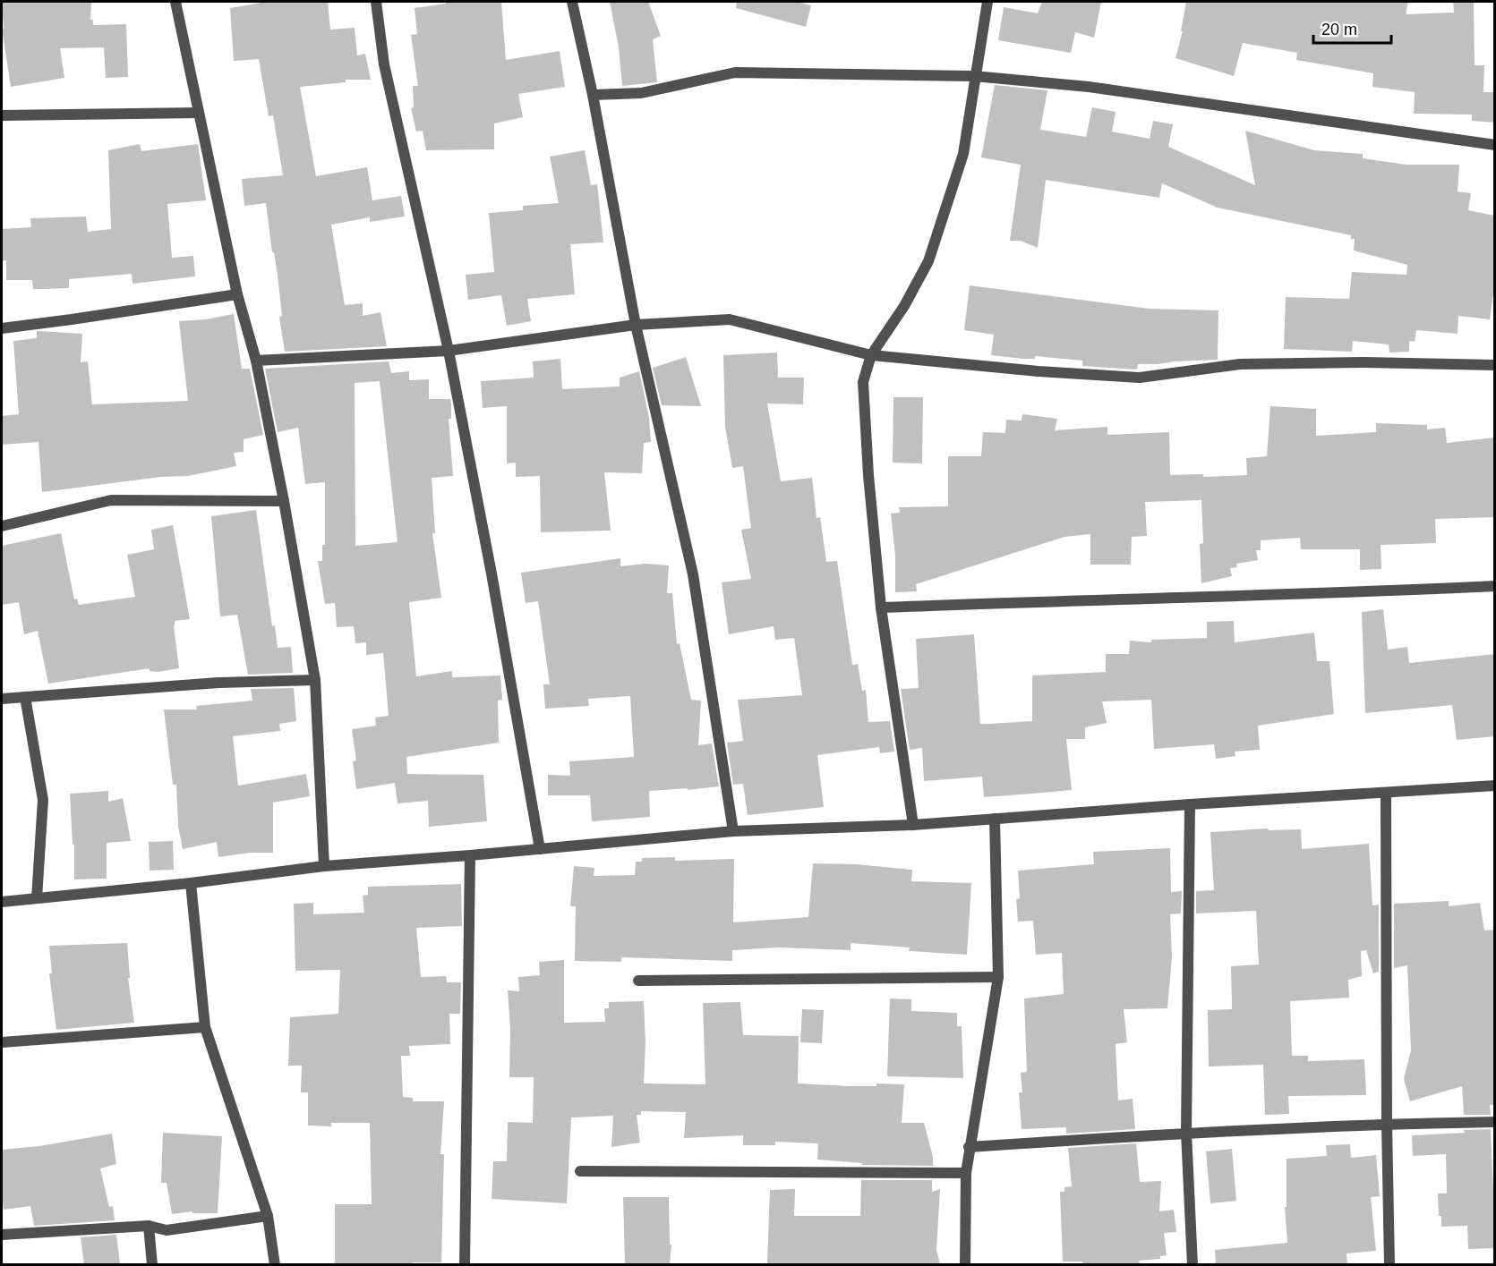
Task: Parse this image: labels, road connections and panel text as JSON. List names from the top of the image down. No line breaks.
{"scale_bar":"20 m"}
